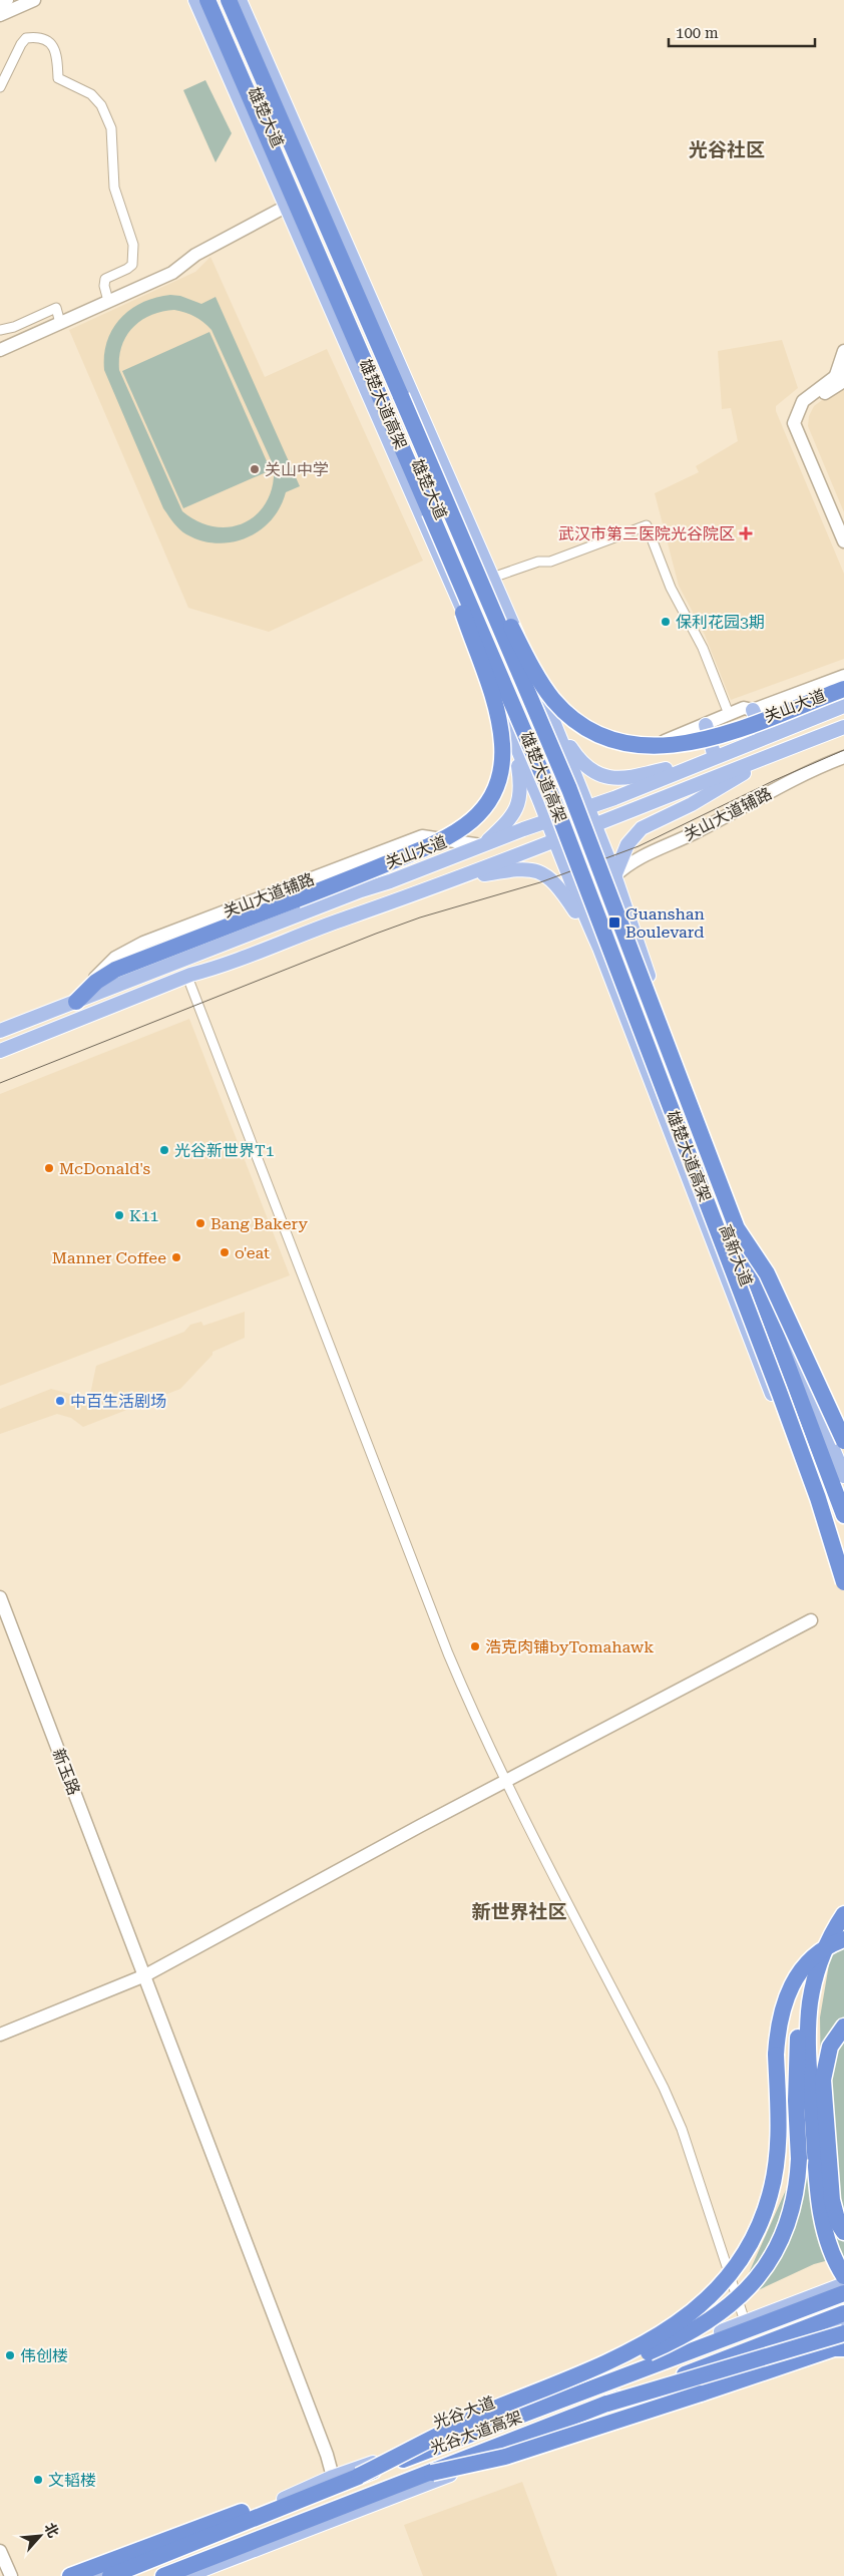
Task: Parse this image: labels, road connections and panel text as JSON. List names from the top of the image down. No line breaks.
{"streets":{"highway":["雄楚大道高架","光谷大道高架"],"main road":["雄楚大道","关山大道","高新大道","光谷大道"],"street":["关山大道辅路","新玉路"]},"crossings":[["雄楚大道","雄楚大道高架"],["雄楚大道","关山大道"],["雄楚大道","关山大道辅路"],["雄楚大道","高新大道"],["关山大道","关山大道辅路"],["关山大道辅路","高新大道"],["新玉路","光谷大道"]],"districts":["光谷社区","新世界社区"],"places":{"other":["关山中学","保利花园3期","光谷新世界T1","McDonald's","K11","Bang Bakery","o'eat","Manner Coffee","中百生活剧场","浩克肉铺byTomahawk","伟创楼","文韬楼"],"health":["武汉市第三医院光谷院区"],"transit":["Guanshan Boulevard"]},"scale_bar":"100 m","north":"top right"}
